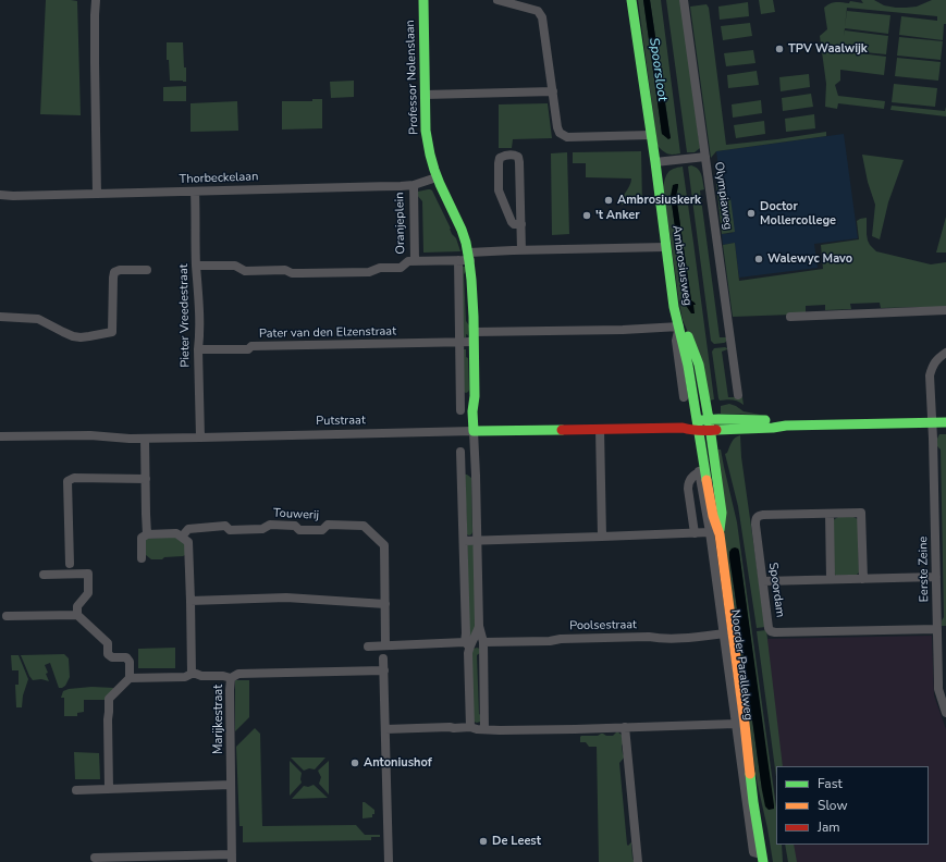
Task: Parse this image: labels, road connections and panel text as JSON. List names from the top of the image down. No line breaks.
{"streets":{"main road":["Professor Nolenslaan","Ambrosiusweg","Putstraat","Noorder Parallelweg"],"street":["Thorbeckelaan","Olympiaweg","Oranjeplein","Pieter Vreedestraat","Pater van den Elzenstraat","Touwerij","Eerste Zeine","Spoordam","Poolsestraat","Marijkestraat"]},"crossings":[["Professor Nolenslaan","Thorbeckelaan"],["Thorbeckelaan","Oranjeplein"],["Thorbeckelaan","Pieter Vreedestraat"],["Ambrosiusweg","Pater van den Elzenstraat"],["Ambrosiusweg","Putstraat"],["Ambrosiusweg","Noorder Parallelweg"],["Pieter Vreedestraat","Pater van den Elzenstraat"],["Pieter Vreedestraat","Putstraat"],["Putstraat","Noorder Parallelweg"],["Eerste Zeine","Spoordam"],["Poolsestraat","Noorder Parallelweg"]],"water":["Spoorsloot"],"places":["TPV Waalwijk","Ambrosiuskerk","Doctor Mollercollege","'t Anker","Walewyc Mavo","Antoniushof","De Leest"],"legend":["Fast","Slow","Jam"]}
